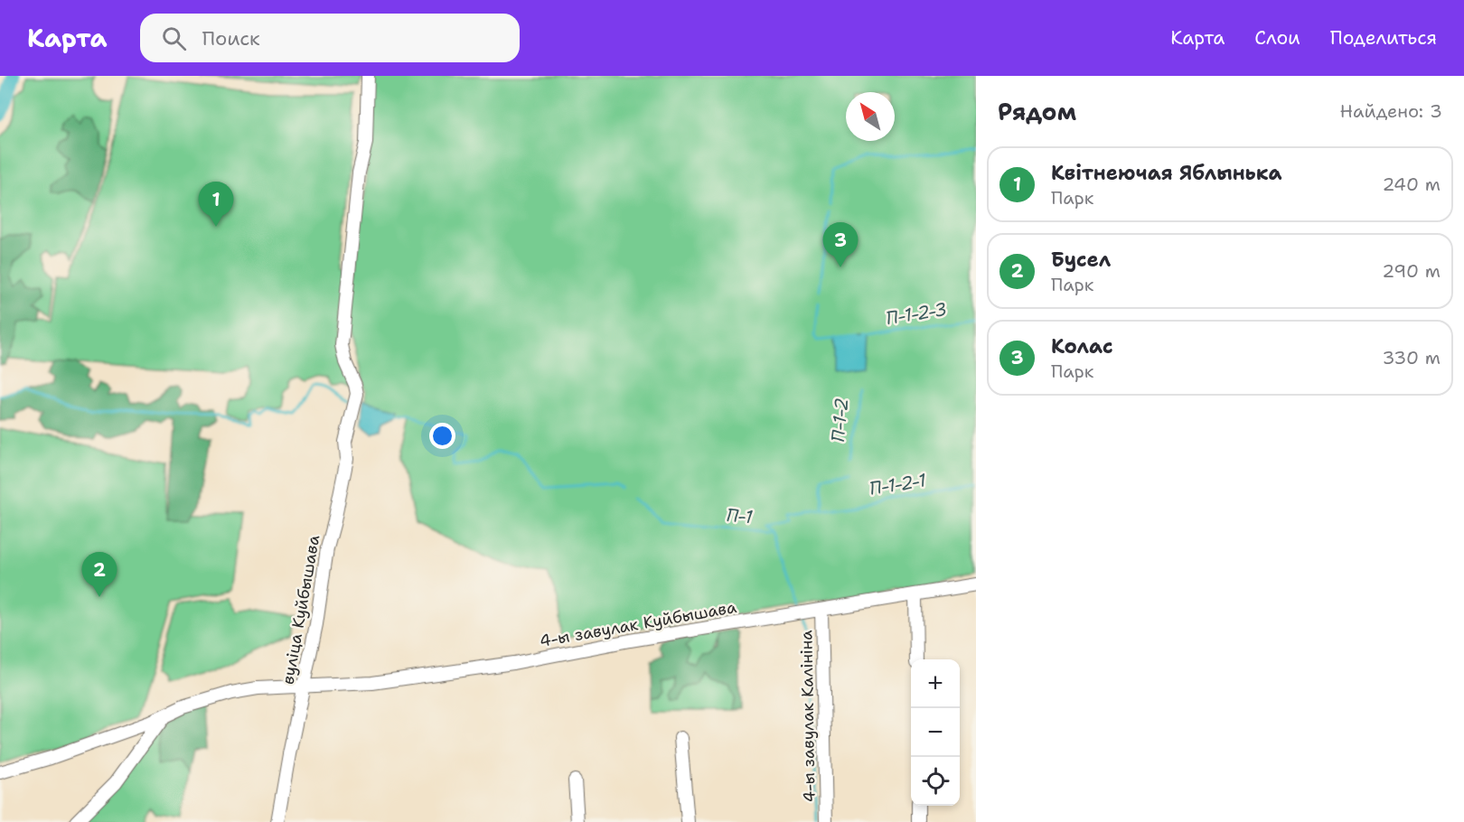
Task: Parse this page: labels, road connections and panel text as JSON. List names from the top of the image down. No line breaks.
{"streets":{"street":["вуліца Куйбышава","4-ы завулак Куйбышава","4-ы завулак Калініна"]},"crossings":[["вуліца Куйбышава","4-ы завулак Куйбышава"],["4-ы завулак Куйбышава","4-ы завулак Калініна"]],"water":["П-1-2-3","П-1-2","П-1-2-1","П-1"],"north":"top left","page":{"header":"Карта","search":"Поиск","nav":["Карта","Слои","Поделиться"],"heading":["Рядом","Найдено: 3"],"list":[{"mark":"1","name":"Квітнеючая Яблынька","note":"Парк","value":"240 m"},{"mark":"2","name":"Бусел","note":"Парк","value":"290 m"},{"mark":"3","name":"Колас","note":"Парк","value":"330 m"}],"pins":["1","3","2"],"map_buttons":["+","−"]}}
